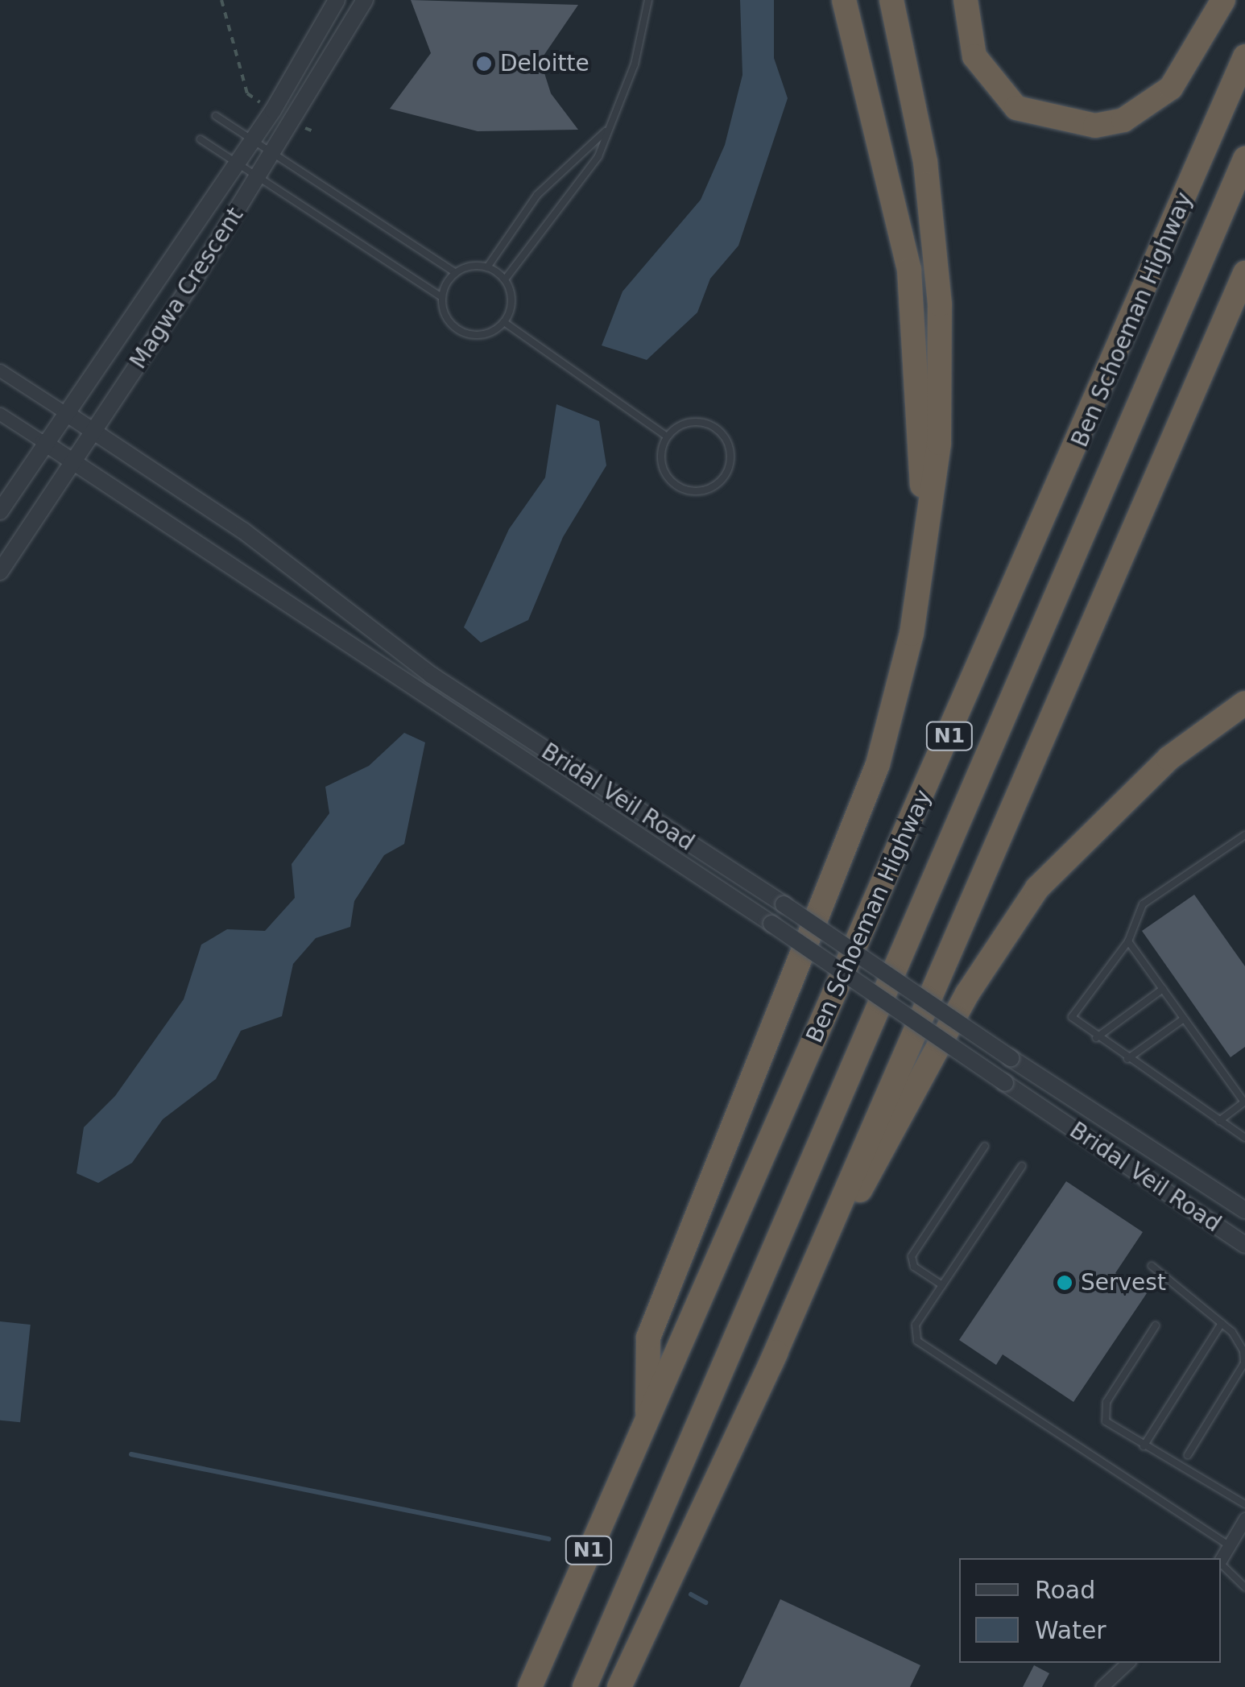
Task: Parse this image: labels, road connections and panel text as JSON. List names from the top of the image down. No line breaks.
{"streets":{"highway":["Ben Schoeman Highway","N1"],"street":["Magwa Crescent","Bridal Veil Road"]},"crossings":[["Magwa Crescent","Bridal Veil Road"]],"places":["Deloitte","Servest"],"legend":["Road","Water"]}
